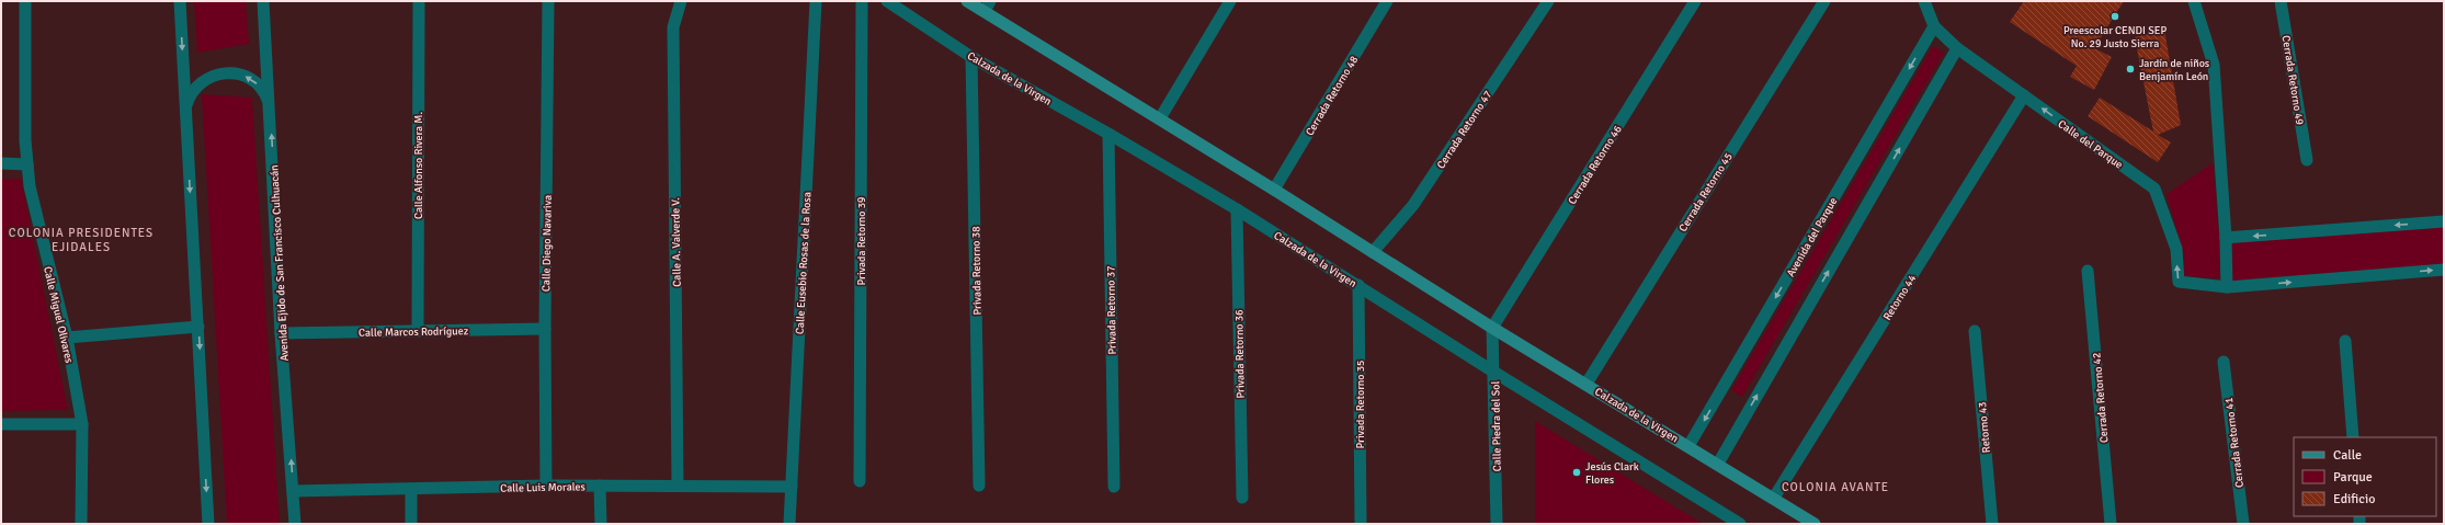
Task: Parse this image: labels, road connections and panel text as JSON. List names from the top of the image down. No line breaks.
{"streets":{"main road":["Calzada de la Virgen"],"street":["Cerrada Retorno 49","Cerrada Retorno 48","Cerrada Retorno 47","Calle del Parque","Cerrada Retorno 46","Calle Alfonso Rivera M.","Cerrada Retorno 45","Avenida del Parque","Privada Retorno 39","Calle A. Valverde V.","Calle Diego Navariva","Avenida Ejido de San Francisco Culhuacán","Calle Eusebio Rosas de la Rosa","Privada Retorno 38","Retorno 44","Privada Retorno 37","Calle Miguel Olivares","Calle Marcos Rodríguez","Privada Retorno 36","Cerrada Retorno 42","Privada Retorno 35","Calle Piedra del Sol","Retorno 43","Cerrada Retorno 41","Calle Luis Morales"]},"crossings":[["Calzada de la Virgen","Cerrada Retorno 48"],["Calzada de la Virgen","Cerrada Retorno 47"],["Calzada de la Virgen","Cerrada Retorno 46"],["Calzada de la Virgen","Cerrada Retorno 45"],["Calzada de la Virgen","Avenida del Parque"],["Calzada de la Virgen","Privada Retorno 38"],["Calzada de la Virgen","Retorno 44"],["Calzada de la Virgen","Privada Retorno 37"],["Calzada de la Virgen","Privada Retorno 36"],["Calzada de la Virgen","Privada Retorno 35"],["Calzada de la Virgen","Calle Piedra del Sol"],["Calle del Parque","Avenida del Parque"],["Calle del Parque","Retorno 44"],["Cerrada Retorno 46","Calle Piedra del Sol"],["Calle Alfonso Rivera M.","Calle Marcos Rodríguez"],["Calle A. Valverde V.","Calle Luis Morales"],["Calle Diego Navariva","Calle Marcos Rodríguez"],["Calle Diego Navariva","Calle Luis Morales"],["Avenida Ejido de San Francisco Culhuacán","Calle Marcos Rodríguez"],["Avenida Ejido de San Francisco Culhuacán","Calle Luis Morales"],["Calle Eusebio Rosas de la Rosa","Calle Luis Morales"]],"districts":["COLONIA PRESIDENTES EJIDALES","COLONIA AVANTE"],"places":["Preescolar CENDI SEP No. 29 Justo Sierra","Jardín de niños Benjamín León","Jesús Clark Flores"],"legend":["Calle","Parque","Edificio"]}
